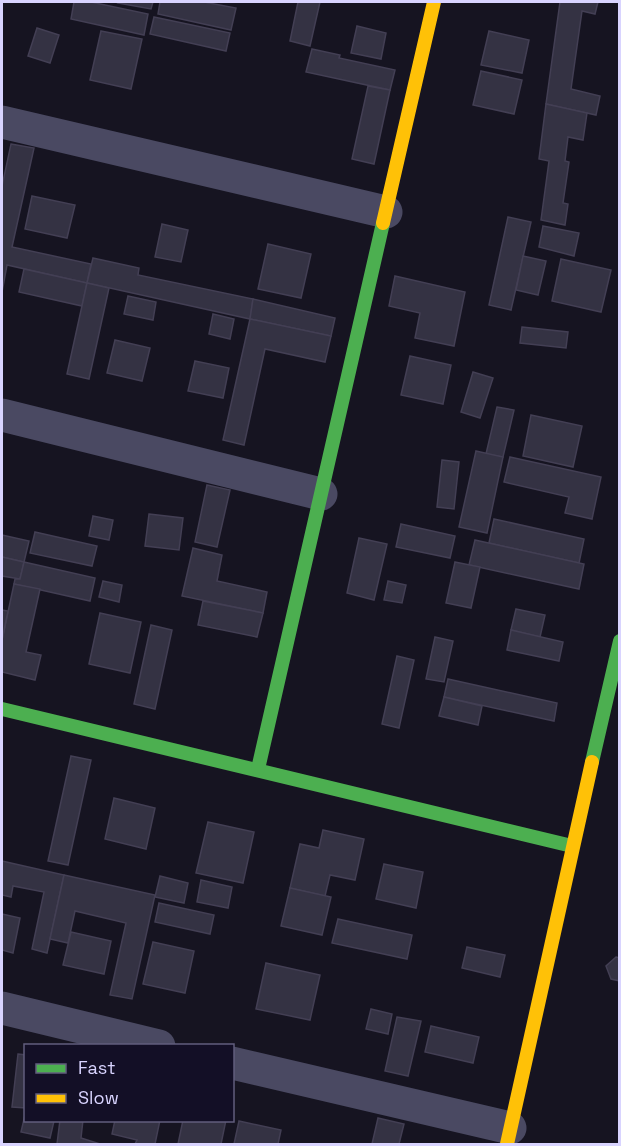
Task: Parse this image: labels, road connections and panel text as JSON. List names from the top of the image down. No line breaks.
{"legend":["Fast","Slow"]}
